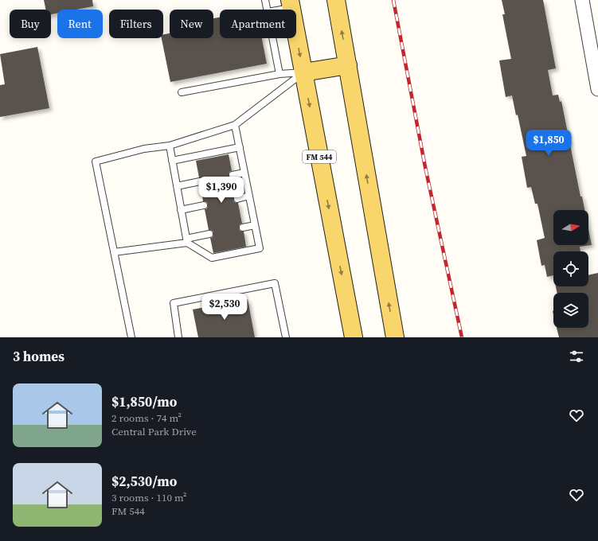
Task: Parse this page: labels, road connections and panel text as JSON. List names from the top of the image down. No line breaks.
{"streets":{"main road":["FM 544"]},"north":"right","page":{"chip":["Buy","Rent","Filters","New","Apartment"],"price":["$1,850","$1,390","$2,530"],"heading":"3 homes","list":[{"name":"$1,850/mo","note":"2 rooms · 74 m² · Central Park Drive"},{"name":"$2,530/mo","note":"3 rooms · 110 m² · FM 544"}]}}
